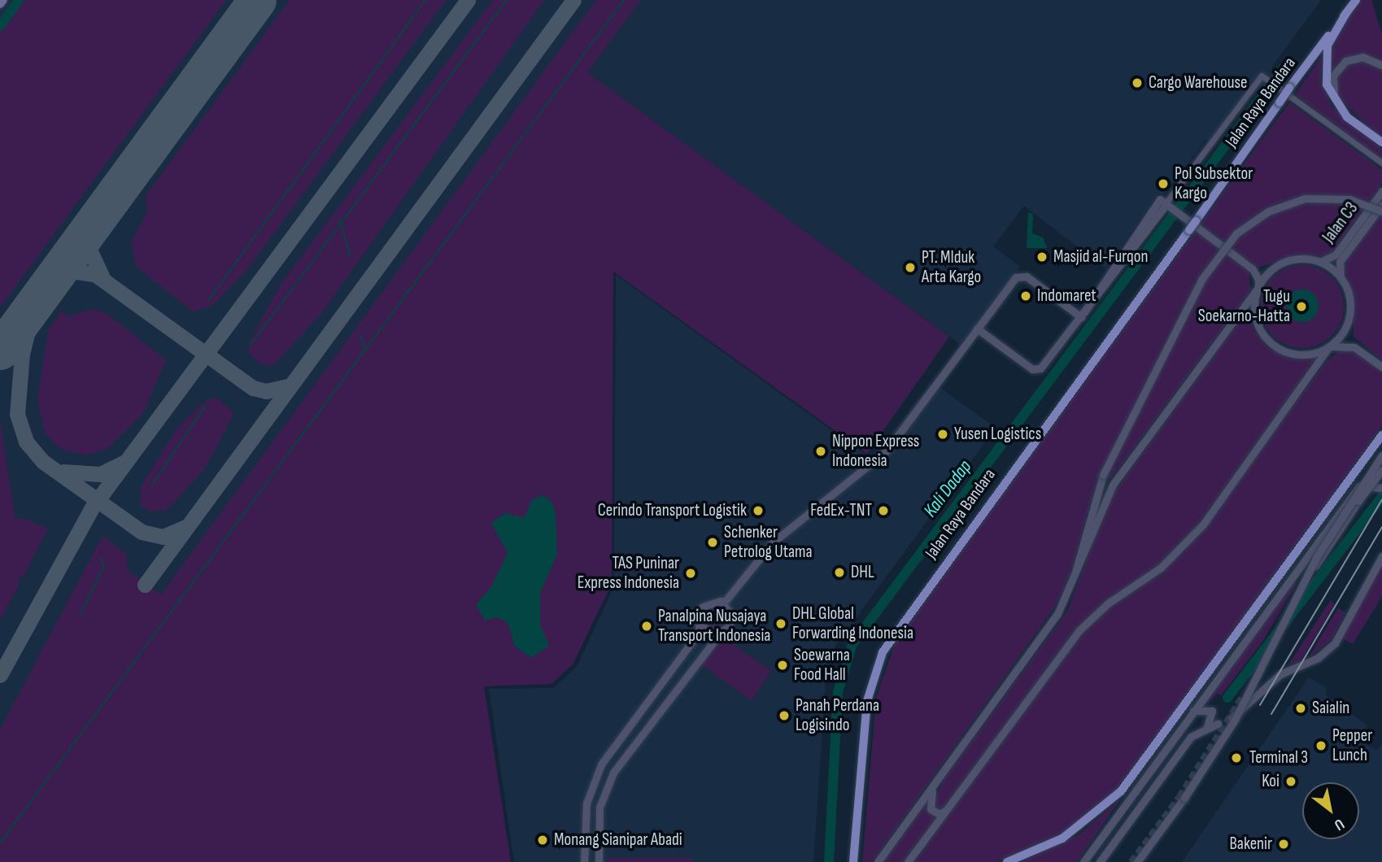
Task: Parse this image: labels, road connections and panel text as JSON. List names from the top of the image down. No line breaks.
{"streets":{"main road":["Jalan Raya Bandara"],"street":["Jalan C3"]},"water":["Kali Dadap"],"places":["Cargo Warehouse","Pol Subsektor Kargo","Masjid al-Furqon","PT. MIduk Arta Kargo","Indomaret","Tugu Soekarno-Hatta","Yusen Logistics","Nippon Express Indonesia","Cerindo Transport Logistik","FedEx-TNT","Schenker Petrolog Utama","DHL","TAS Puninar Express Indonesia","DHL Global Forwarding Indonesia","Panalpina Nusajaya Transport Indonesia","Soewarna Food Hall","Saialin","Panah Perdana Logisindo","Pepper Lunch","Terminal 3","Koi","Monang Sianipar Abadi","Bakenir"],"north":"bottom right"}
